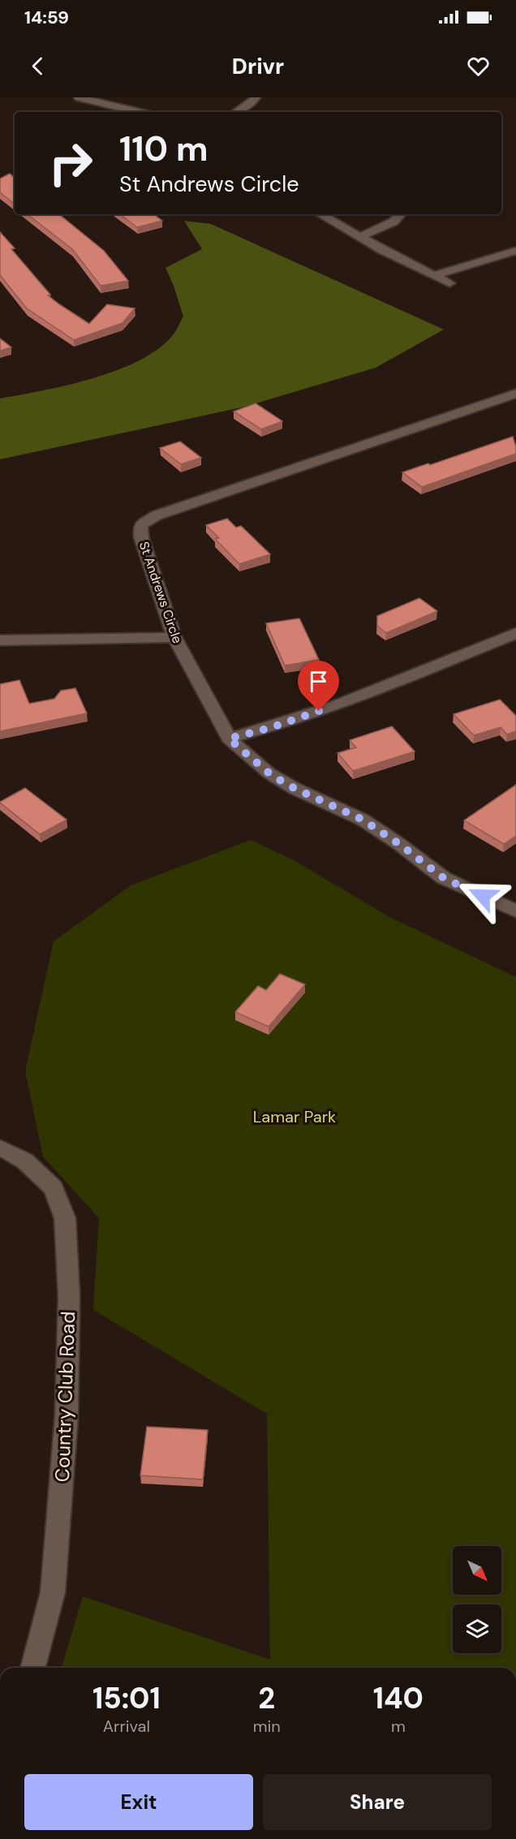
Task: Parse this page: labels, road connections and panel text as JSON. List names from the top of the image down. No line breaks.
{"streets":{"street":["St Andrews Circle","Country Club Road"]},"parks":["Lamar Park"],"north":"bottom right","page":{"status":"14:59","header":"Drivr","turn":["110 m","St Andrews Circle"],"eta":["15:01","Arrival","2","min","140","m"],"buttons":["Exit","Share"]}}
